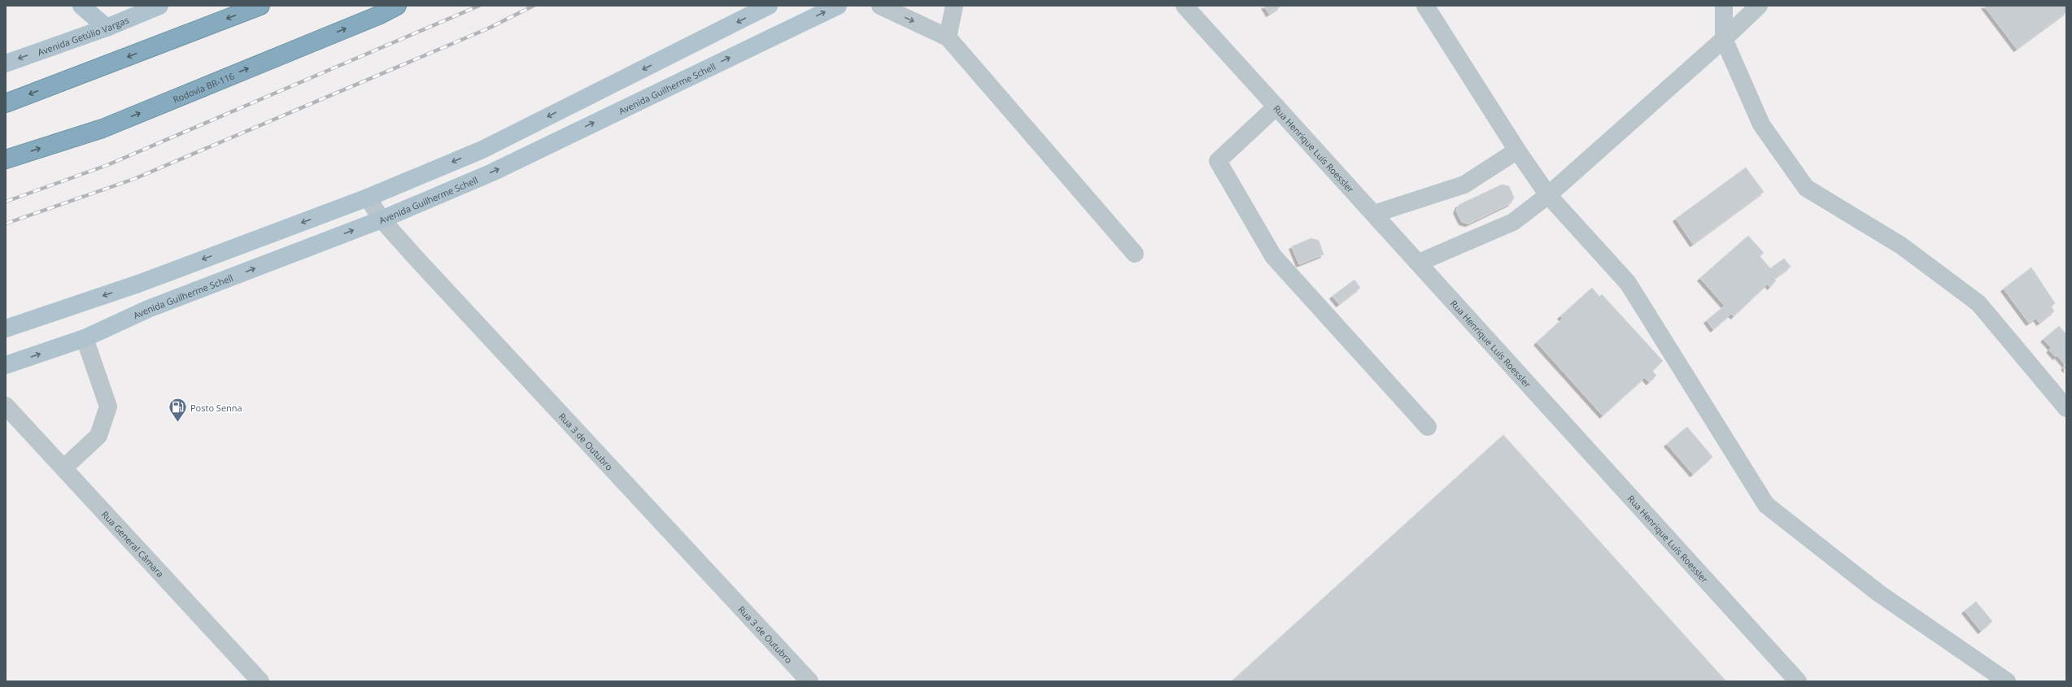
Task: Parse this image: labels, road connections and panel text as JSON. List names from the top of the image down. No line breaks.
{"streets":{"highway":["Rodovia BR-116"],"main road":["Avenida Getúlio Vargas","Avenida Guilherme Schell"],"street":["Rua Henrique Luís Roessler","Rua 3 de Outubro","Rua General Câmara"]},"crossings":[["Avenida Guilherme Schell","Rua 3 de Outubro"]],"one_way":["Avenida Getúlio Vargas"],"places":{"fuel station":["Posto Senna"]}}
